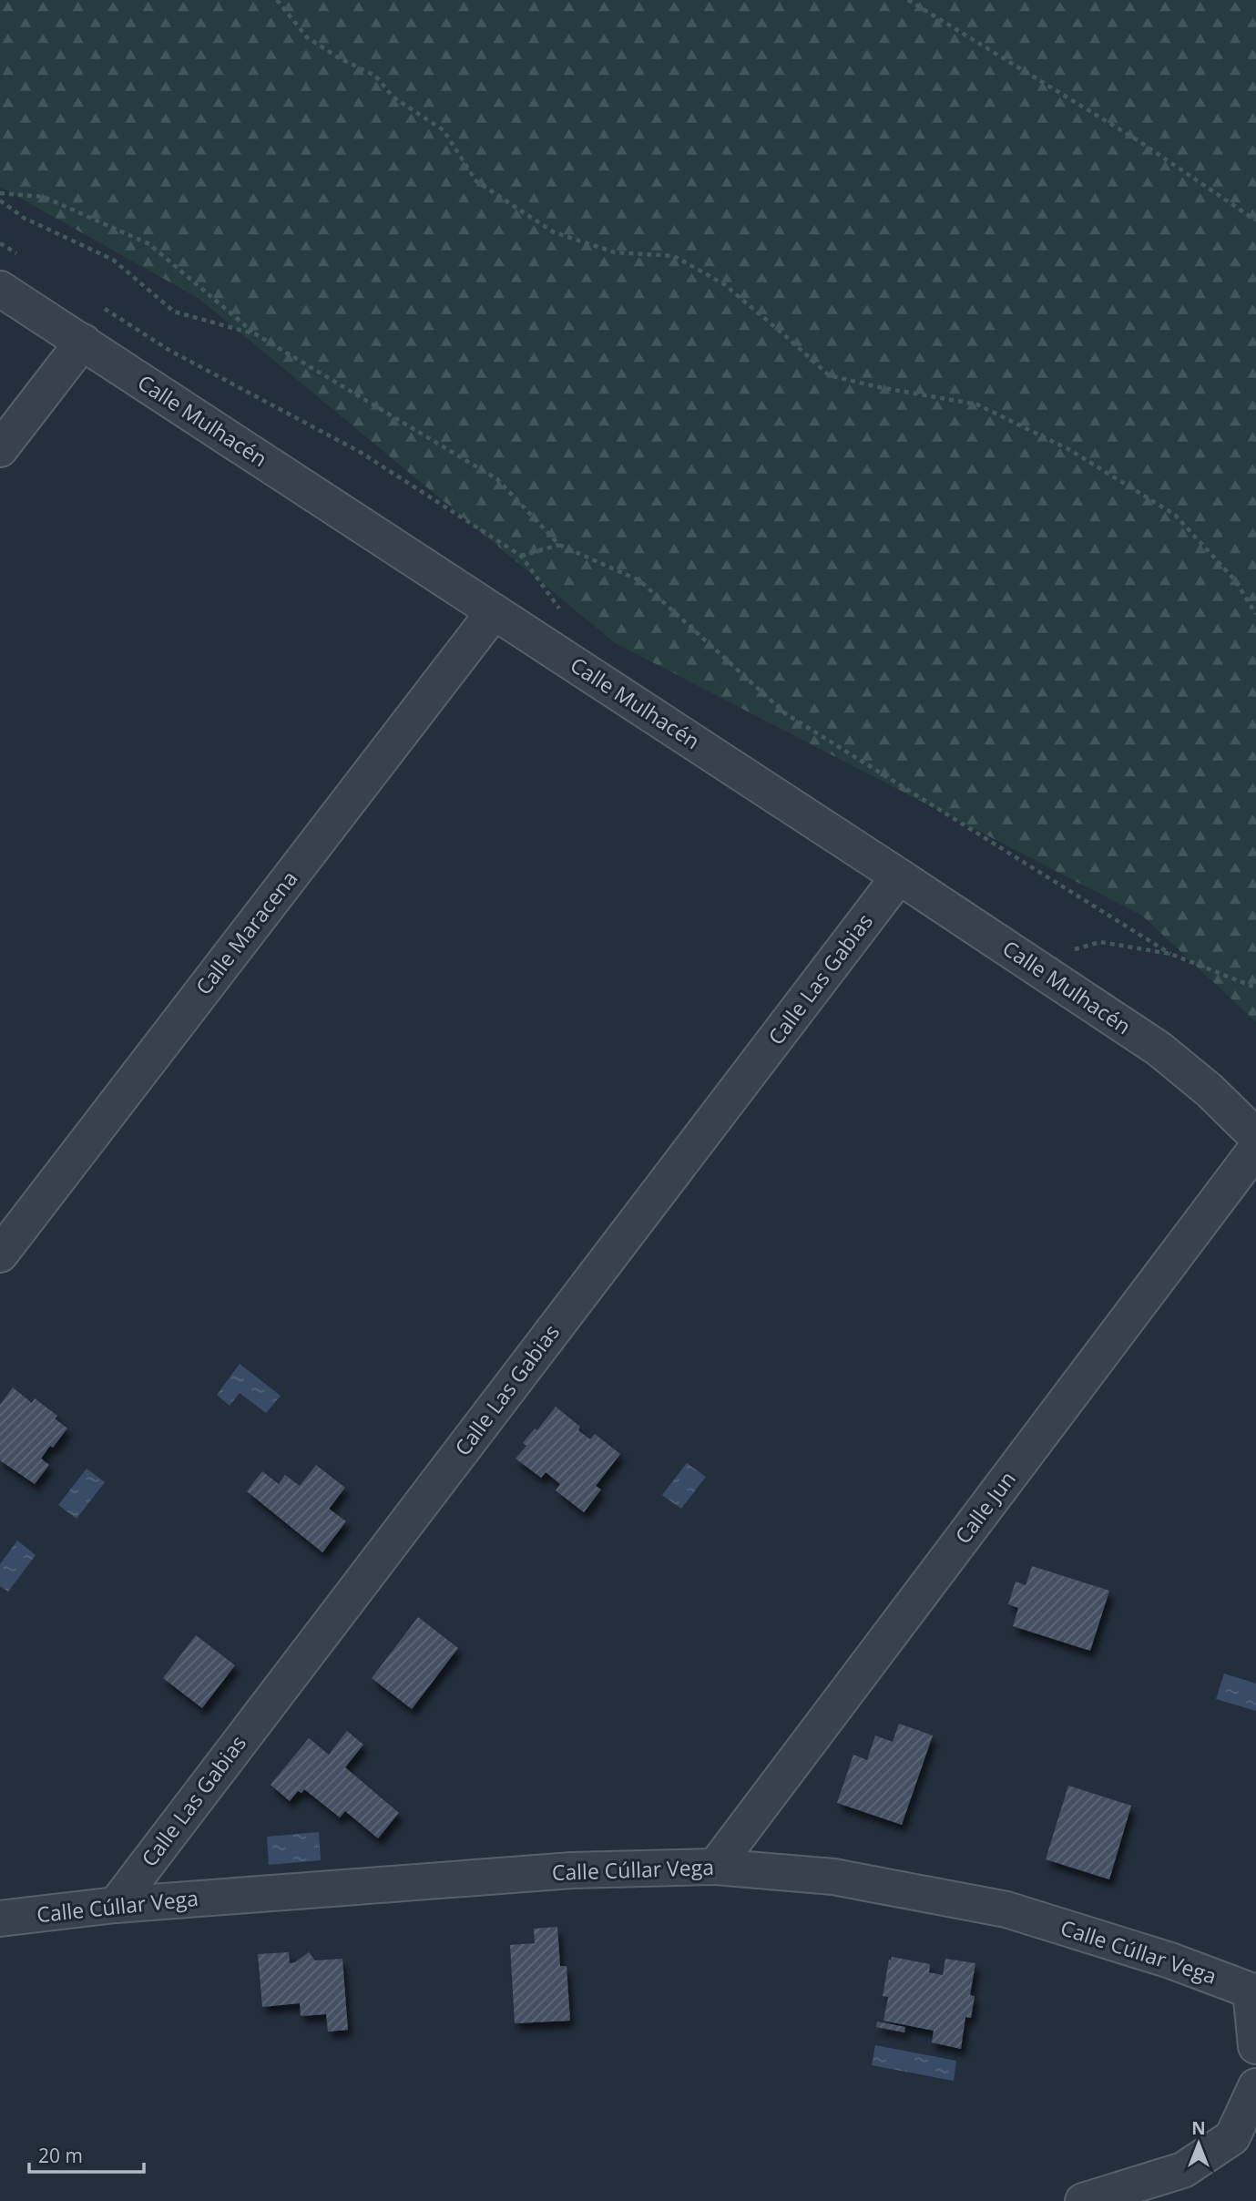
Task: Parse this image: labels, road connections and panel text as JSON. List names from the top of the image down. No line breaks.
{"streets":{"street":["Calle Mulhacén","Calle Maracena","Calle Las Gabias","Calle Jun","Calle Cúllar Vega"]},"crossings":[["Calle Mulhacén","Calle Maracena"],["Calle Mulhacén","Calle Las Gabias"],["Calle Las Gabias","Calle Cúllar Vega"],["Calle Jun","Calle Cúllar Vega"]],"scale_bar":"20 m","north":"top"}
